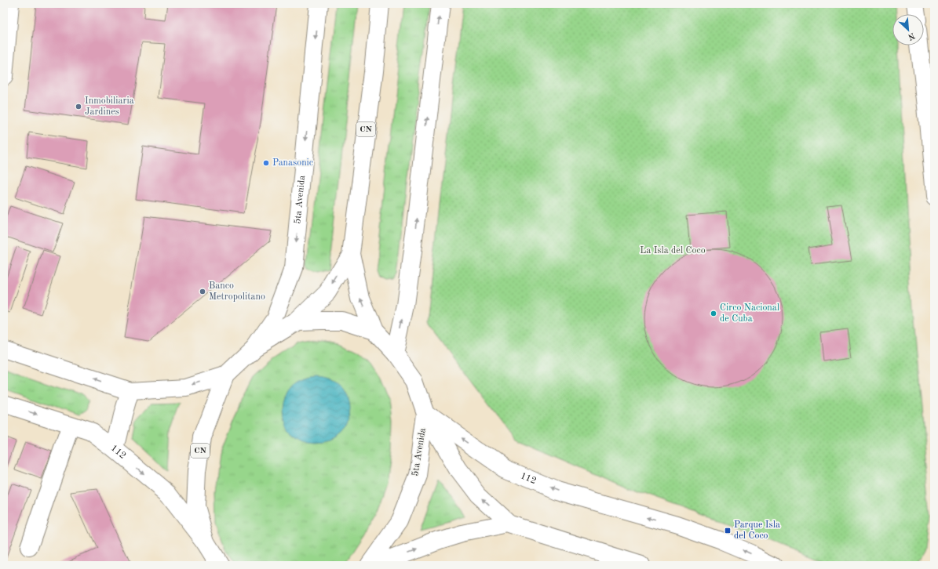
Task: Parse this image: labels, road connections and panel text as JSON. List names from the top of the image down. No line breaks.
{"streets":{"main road":["CN","5ta Avenida","112"]},"crossings":[["5ta Avenida","112"]],"parks":["La Isla del Coco"],"places":{"other":["Inmobiliaria Jardines","Panasonic","Banco Metropolitano","Circo Nacional de Cuba"],"transit":["Parque Isla del Coco"]},"north":"bottom right"}
